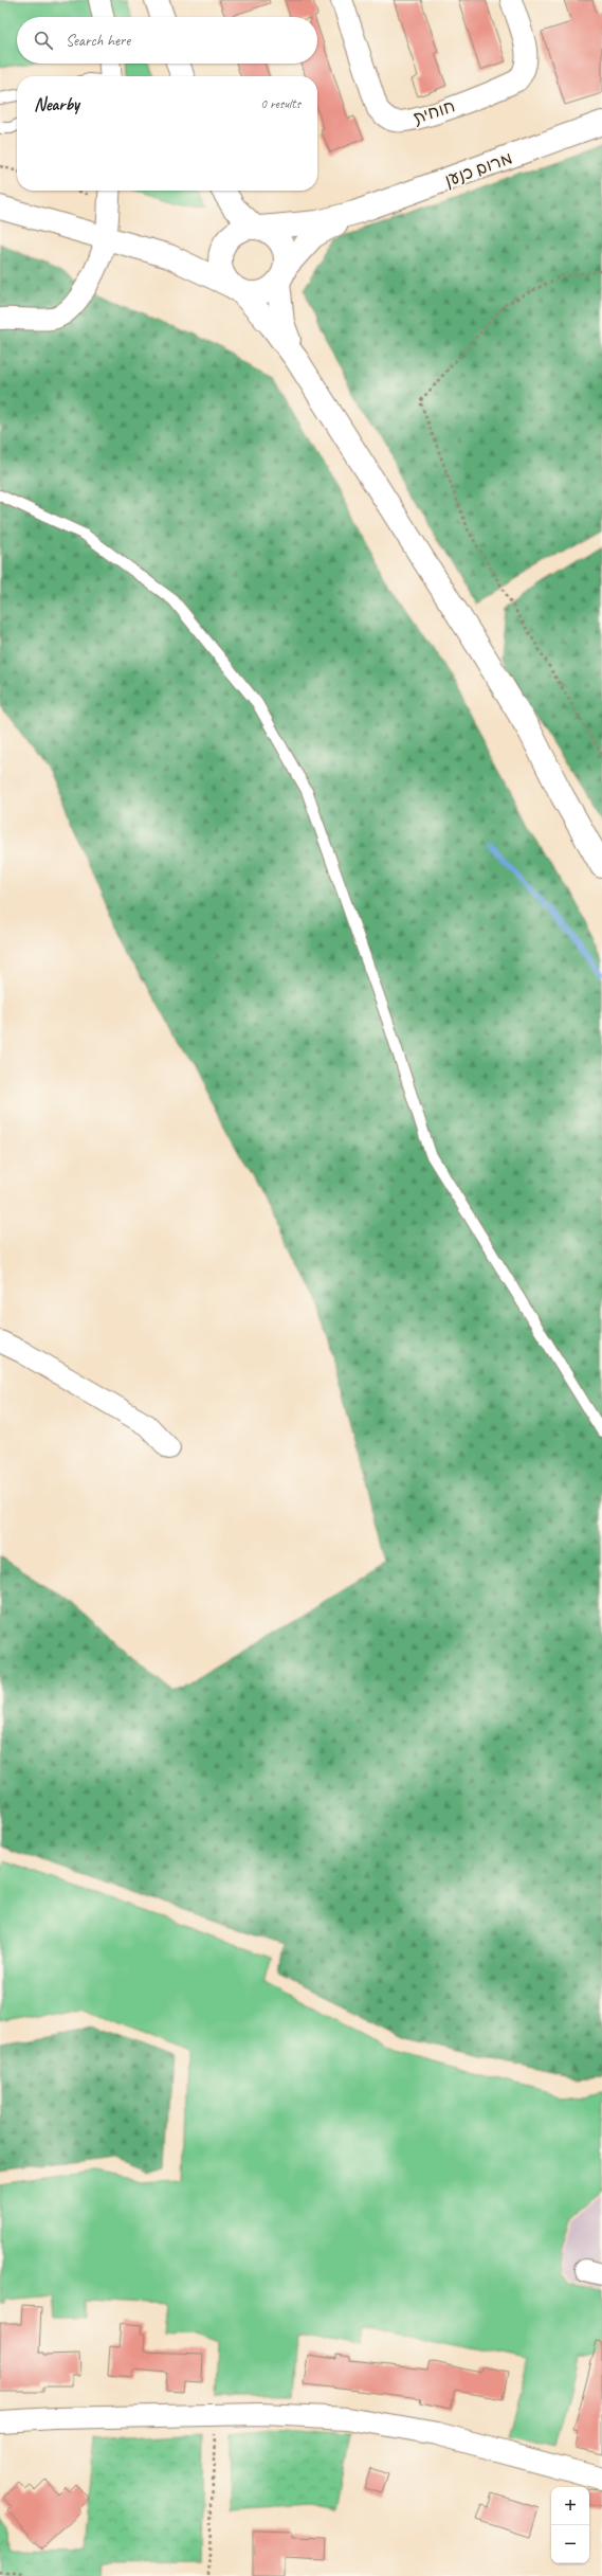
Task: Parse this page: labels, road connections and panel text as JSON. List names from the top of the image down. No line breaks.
{"streets":{"main road":["מרום כנען"],"street":["חוחית"]},"page":{"search":"Search here","heading":["Nearby","0 results"],"map_buttons":["+","−"]}}
